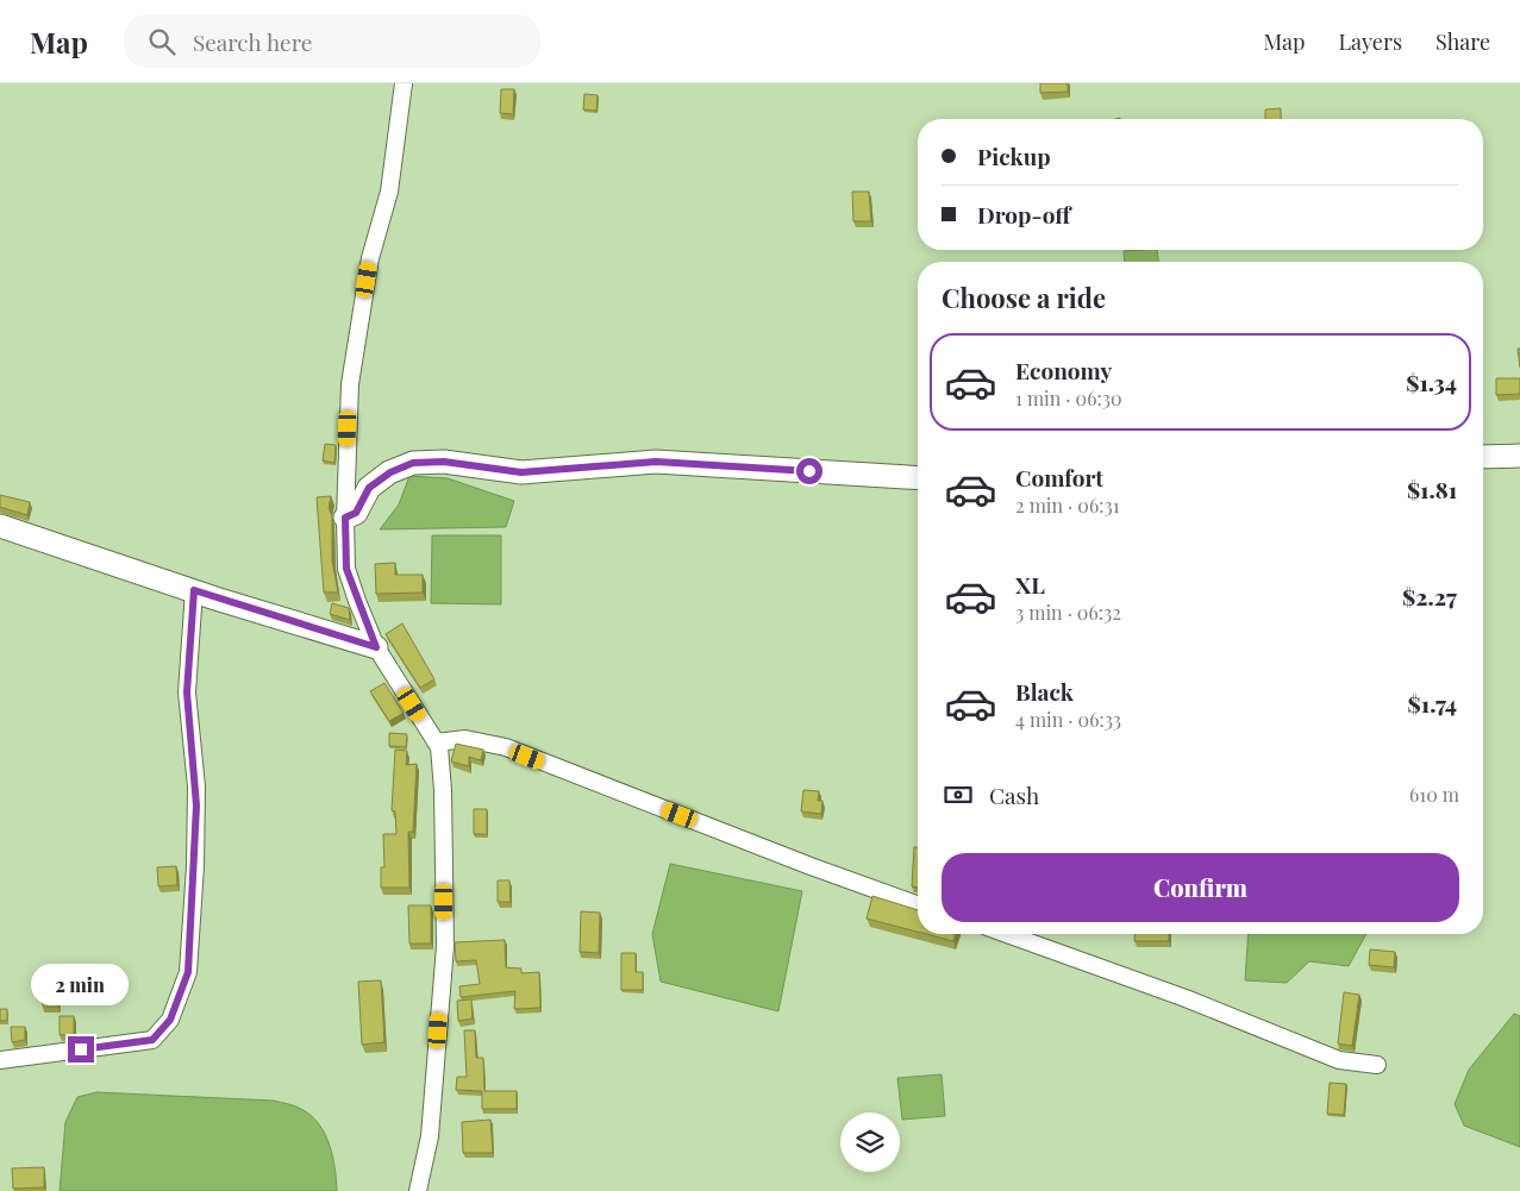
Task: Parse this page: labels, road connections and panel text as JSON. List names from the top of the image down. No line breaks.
{"page":{"header":"Map","search":"Search here","nav":["Map","Layers","Share"],"banner":["Pickup","Drop-off"],"heading":"Choose a ride","list":[{"name":"Economy","note":"1 min · 06:30","value":"$1.34"},{"name":"Comfort","note":"2 min · 06:31","value":"$1.81"},{"name":"XL","note":"3 min · 06:32","value":"$2.27"},{"name":"Black","note":"4 min · 06:33","value":"$1.74"}],"pay":["Cash","610 m"],"buttons":"Confirm","bubble":"2 min"}}
